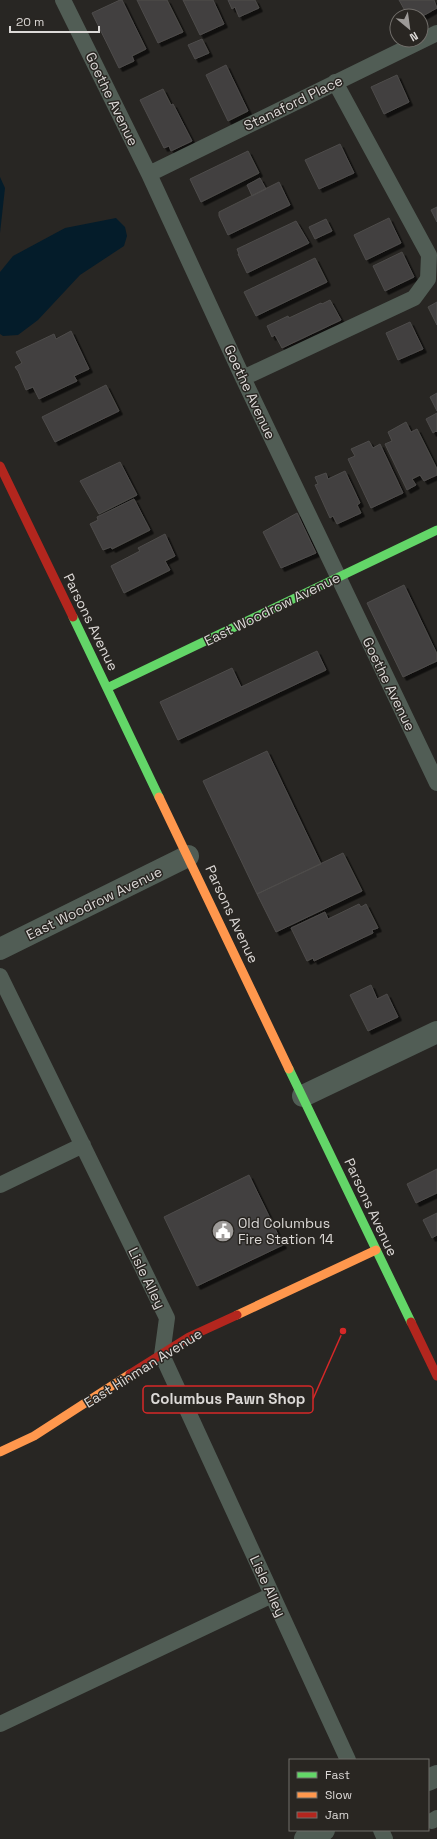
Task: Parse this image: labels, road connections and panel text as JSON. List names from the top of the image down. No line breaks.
{"streets":{"main road":["East Woodrow Avenue","Parsons Avenue","East Hinman Avenue"],"lane":["Goethe Avenue","Stanaford Place","Lisle Alley"]},"crossings":[["Goethe Avenue","Stanaford Place"],["Goethe Avenue","East Woodrow Avenue"],["East Woodrow Avenue","Parsons Avenue"],["Parsons Avenue","East Hinman Avenue"],["Lisle Alley","East Hinman Avenue"]],"places":{"public building":["Old Columbus Fire Station 14"],"other":["Columbus Pawn Shop"]},"legend":["Fast","Slow","Jam"],"scale_bar":"20 m","north":"bottom right"}
